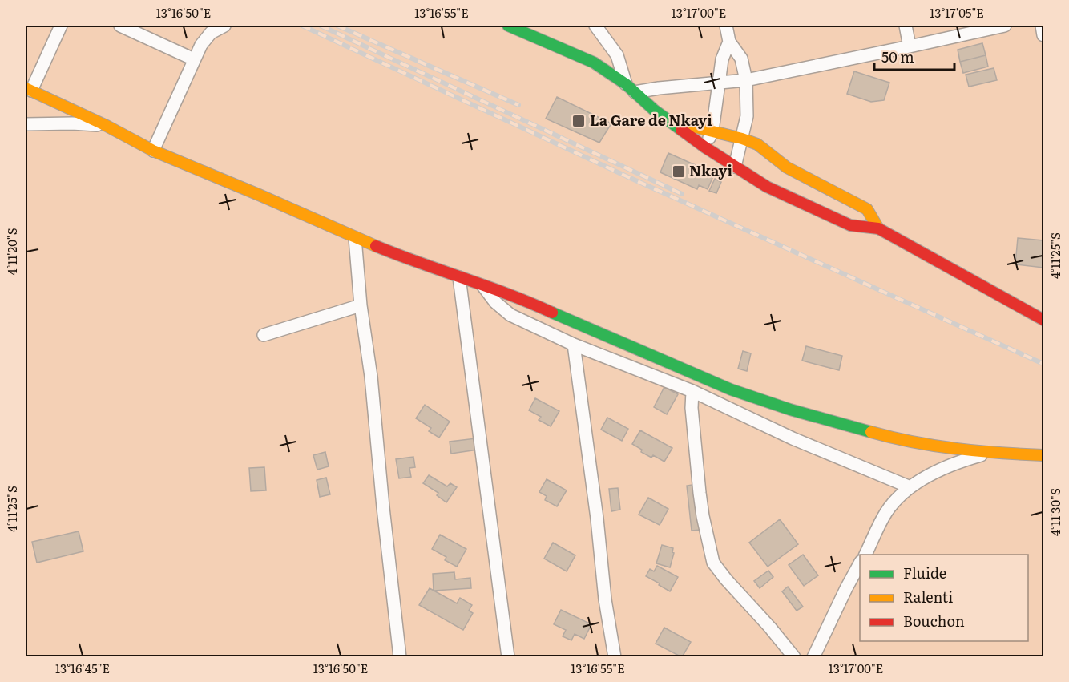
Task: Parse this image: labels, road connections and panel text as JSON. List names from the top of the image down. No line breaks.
{"places":{"transit":["La Gare de Nkayi","Nkayi"]},"legend":["Fluide","Ralenti","Bouchon"],"scale_bar":"50 m","coordinates":["13°16'50\"E","13°16'55\"E","13°17'00\"E","13°17'05\"E","4°11'20\"S","4°11'25\"S","4°11'30\"S","13°16'45\"E"]}
